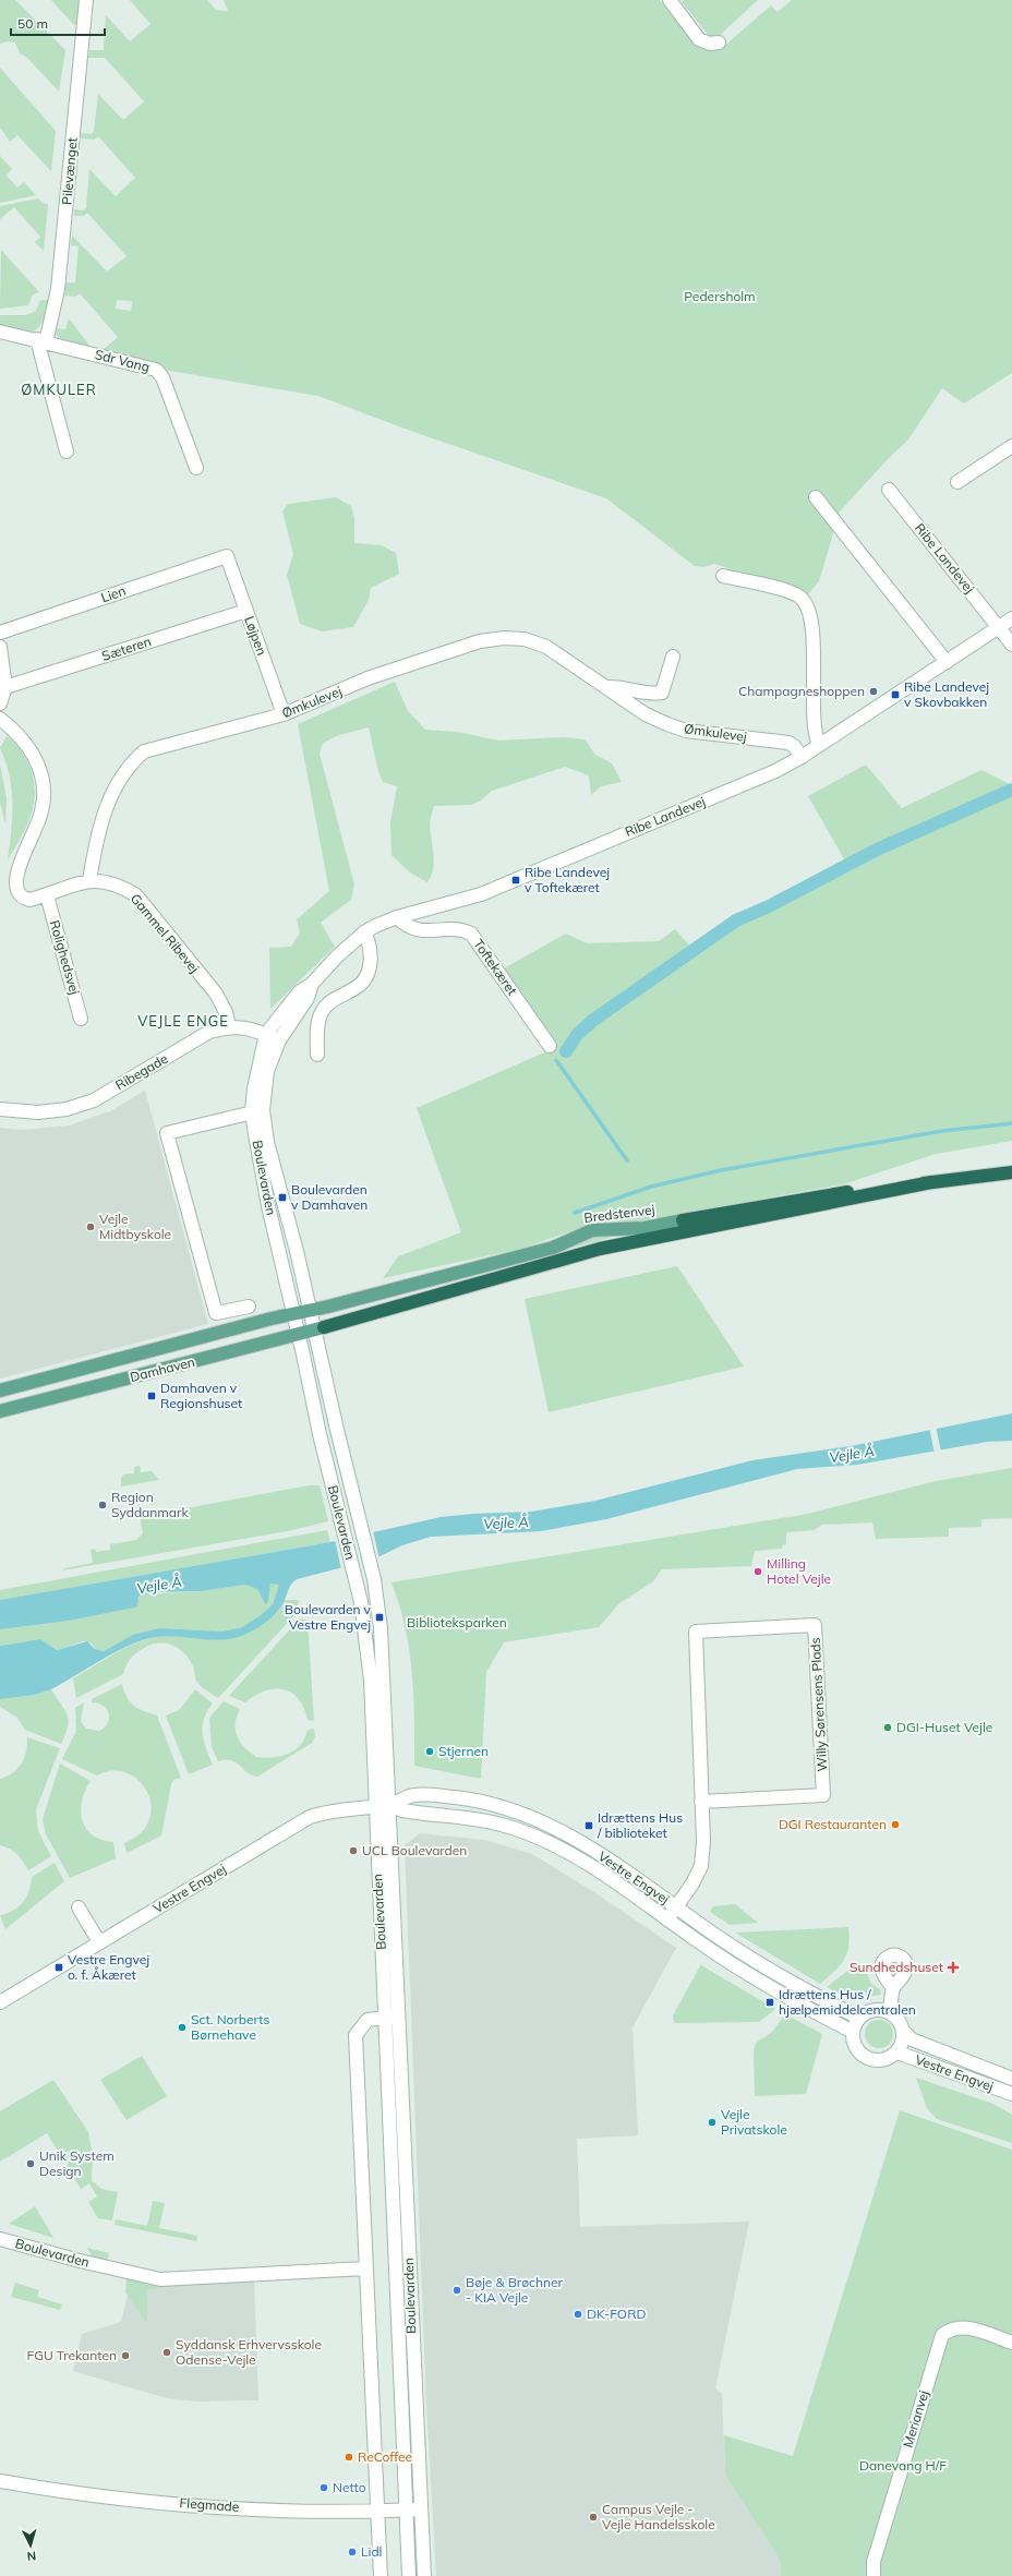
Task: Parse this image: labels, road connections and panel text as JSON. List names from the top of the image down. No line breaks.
{"streets":{"highway":["Bredstenvej"],"main road":["Damhaven"],"street":["Pilevænget","Sdr Vang","Ribe Landevej","Lien","Løjpen","Sæteren","Ømkulevej","Gammel Ribevej","Rolighedsvej","Toftekæret","Ribegade","Boulevarden","Willy Sørensens Plads","Vestre Engvej","Merianvej","Flegmade"]},"crossings":[["Pilevænget","Sdr Vang"],["Ribe Landevej","Ømkulevej"],["Ribe Landevej","Toftekæret"],["Ribe Landevej","Ribegade"],["Ribe Landevej","Boulevarden"],["Lien","Løjpen"],["Løjpen","Sæteren"],["Løjpen","Ømkulevej"],["Ømkulevej","Gammel Ribevej"],["Gammel Ribevej","Rolighedsvej"],["Gammel Ribevej","Ribegade"],["Ribegade","Boulevarden"],["Boulevarden","Bredstenvej"],["Boulevarden","Damhaven"],["Boulevarden","Vestre Engvej"],["Boulevarden","Flegmade"],["Bredstenvej","Damhaven"],["Willy Sørensens Plads","Vestre Engvej"]],"districts":["ØMKULER","VEJLE ENGE"],"water":["Vejle Å"],"parks":["Pedersholm","Biblioteksparken","Danevang H/F"],"places":{"other":["Champagneshoppen","Vejle Midtbyskole","Region Syddanmark","Milling Hotel Vejle","DGI-Huset Vejle","Stjernen","DGI Restauranten","UCL Boulevarden","Sct. Norberts Børnehave","Vejle Privatskole","Unik System Design","Bøje & Brøchner - KIA Vejle","DK-FORD","Syddansk Erhvervsskole Odense-Vejle","FGU Trekanten","ReCoffee","Netto","Campus Vejle - Vejle Handelsskole","Lidl"],"transit":["Ribe Landevej v Skovbakken","Ribe Landevej v Toftekæret","Boulevarden v Damhaven","Damhaven v Regionshuset","Boulevarden v Vestre Engvej","Idrættens Hus / biblioteket","Vestre Engvej o. f. Åkæret","Idrættens Hus / hjælpemiddelcentralen"],"health":["Sundhedshuset"]},"scale_bar":"50 m","north":"bottom"}
